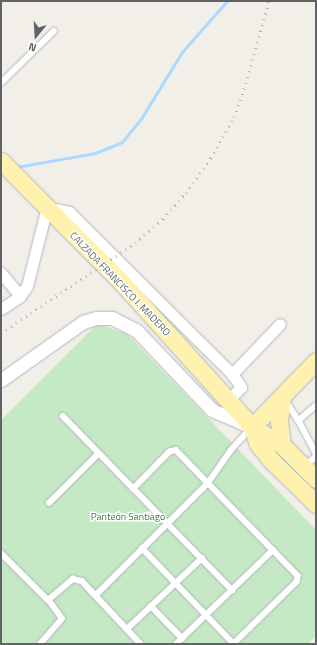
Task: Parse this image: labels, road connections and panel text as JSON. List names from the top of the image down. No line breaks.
{"streets":{"main road":["CALZADA FRANCISCO I. MADERO"]},"parks":["Panteón Santiago"],"north":"bottom"}
